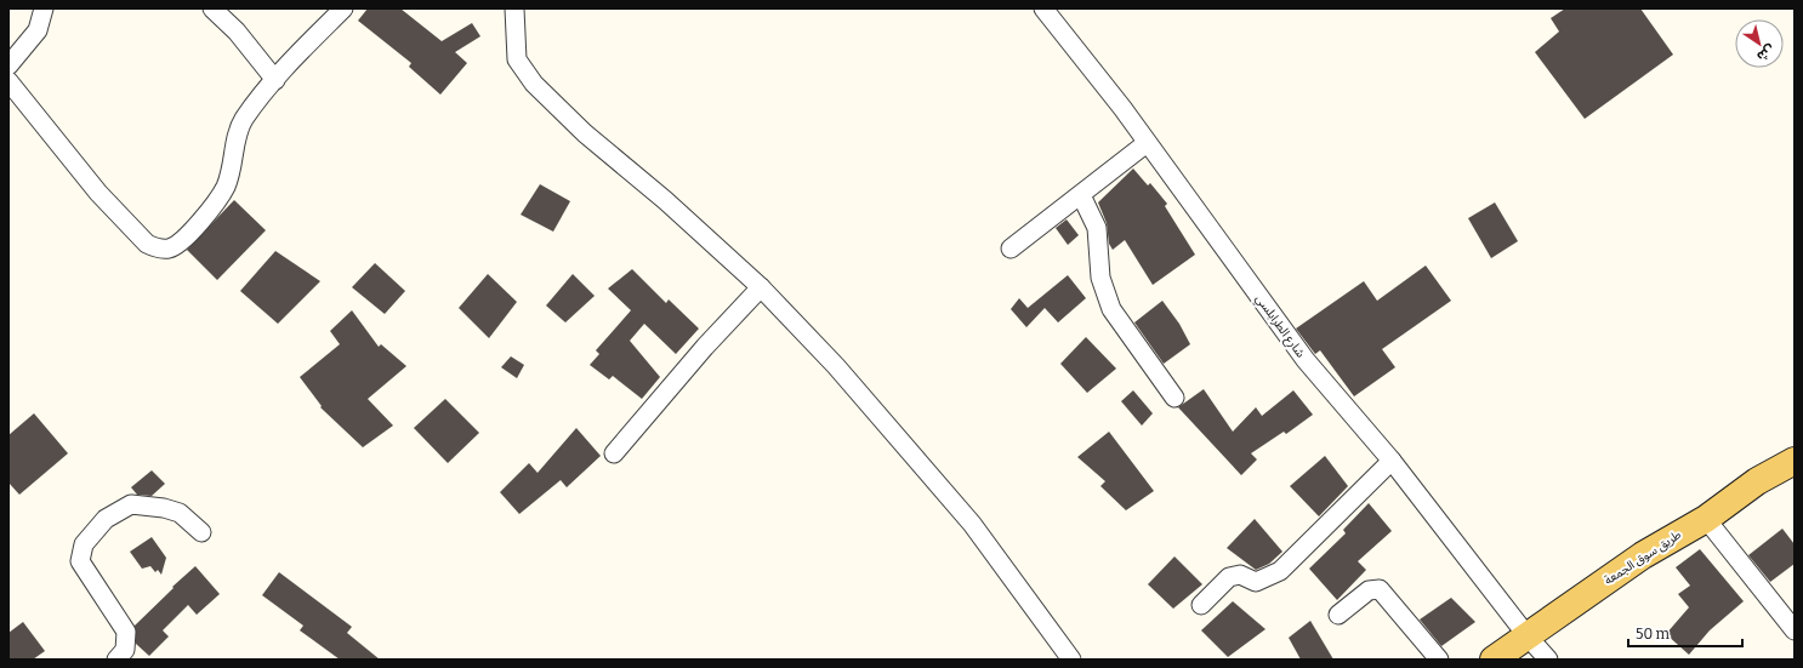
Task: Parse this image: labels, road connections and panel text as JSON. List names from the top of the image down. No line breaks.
{"streets":{"main road":["طريق سوق الجمعة"],"street":["شارع الطرابلسي"]},"crossings":[["شارع الطرابلسي","طريق سوق الجمعة"]],"scale_bar":"50 m","north":"bottom right"}
